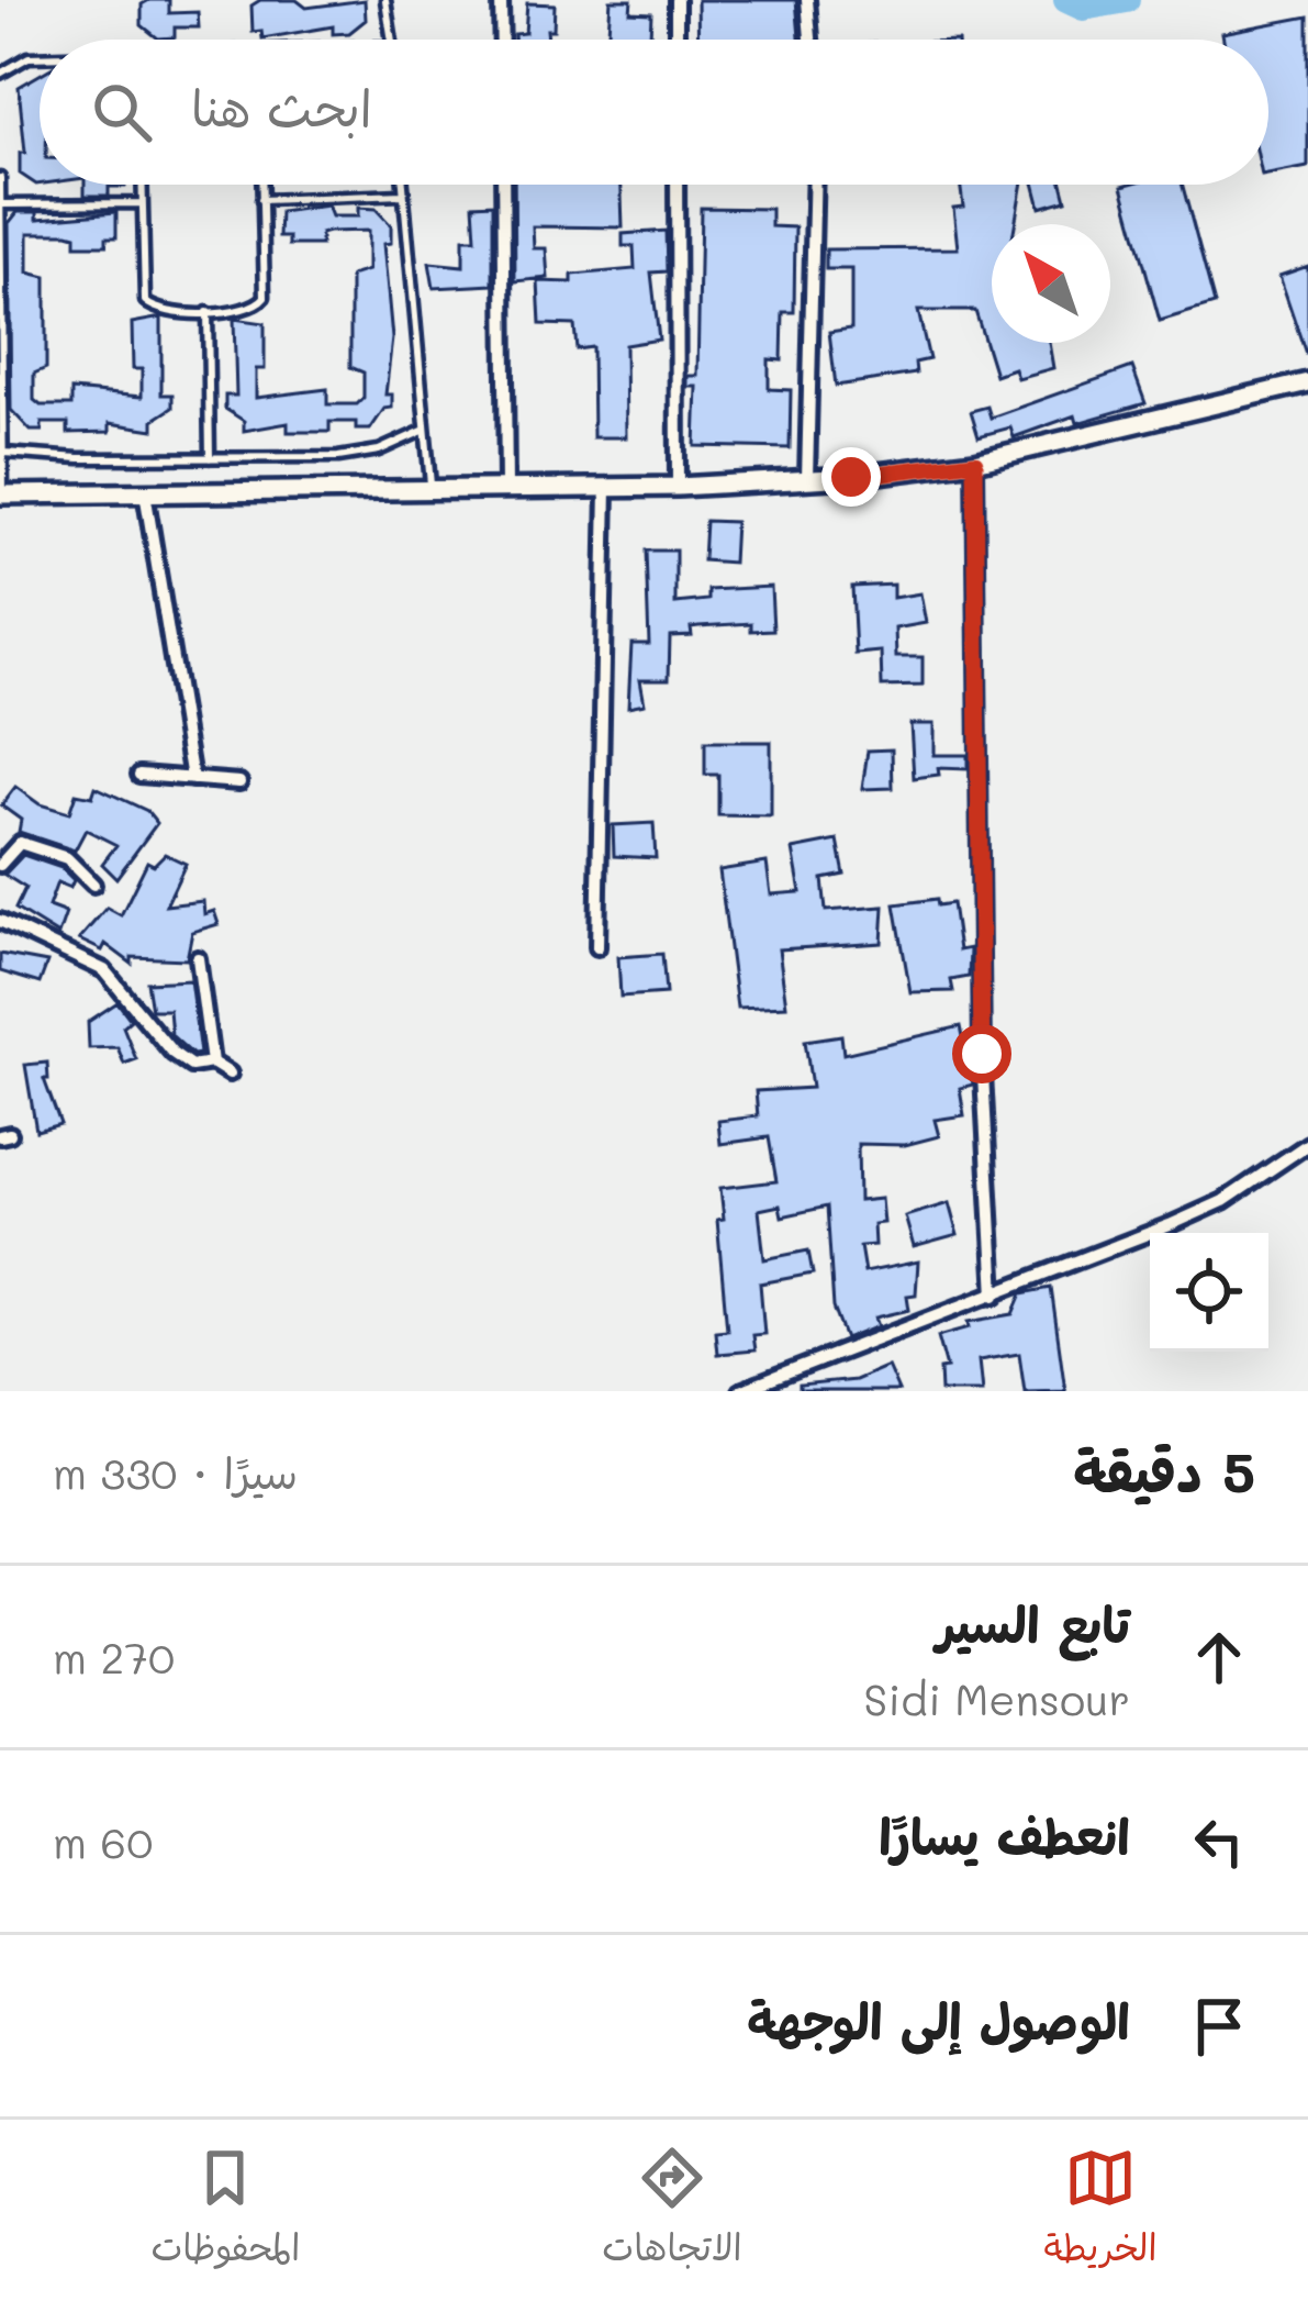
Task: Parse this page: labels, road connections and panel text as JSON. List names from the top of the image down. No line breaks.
{"north":"top left","page":{"search":"ابحث هنا","heading":["5 دقيقة","سيرًا · 330 m"],"list":[["تابع السير","Sidi Mensour","270 m"],["انعطف يسارًا","60 m"],"الوصول إلى الوجهة"],"nav":["الخريطة","الاتجاهات","المحفوظات"]}}
